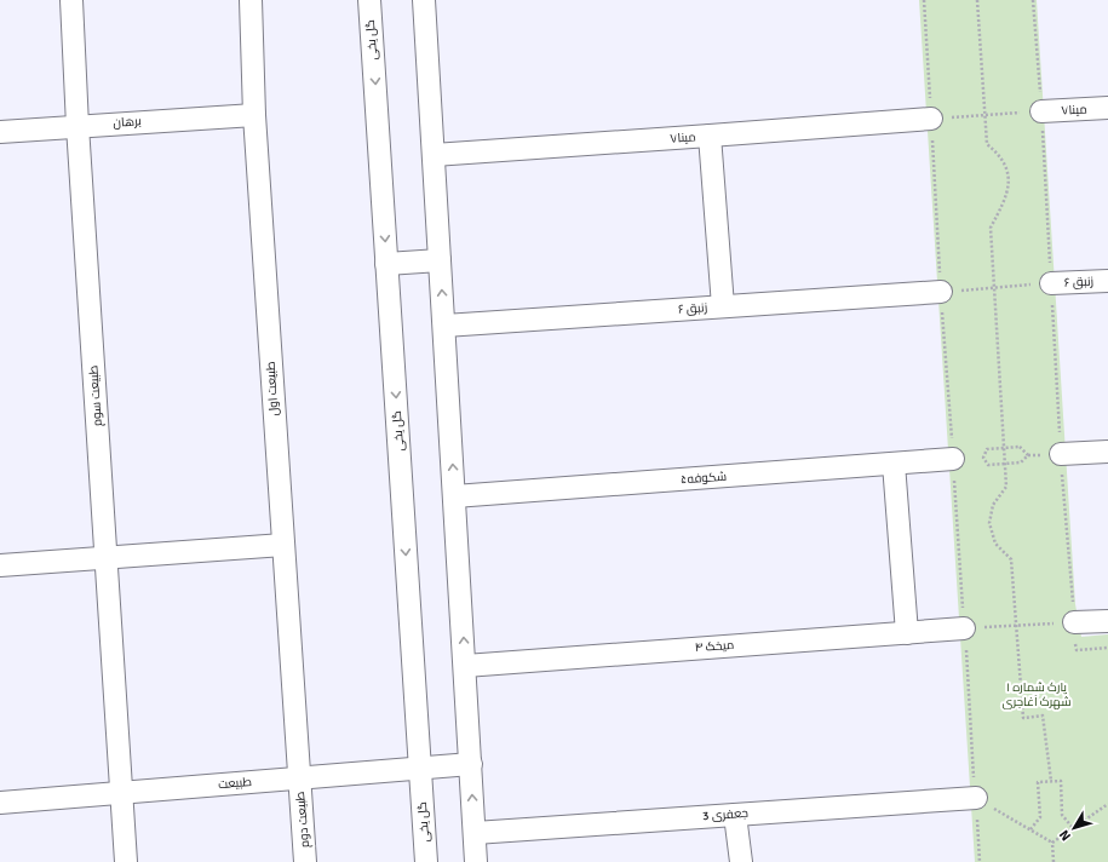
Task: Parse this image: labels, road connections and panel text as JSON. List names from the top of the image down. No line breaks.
{"streets":{"street":["گل یخی","مینا۷","برهان","زنبق ۶","طبیعت اول","طبیعت سوم","شکوفه۵","میخک ۴","طبیعت","3 جعفری","طبیعت دوم"]},"crossings":[["گل یخی","طبیعت"],["برهان","طبیعت اول"],["برهان","طبیعت سوم"],["طبیعت اول","طبیعت"],["طبیعت اول","طبیعت دوم"],["طبیعت سوم","طبیعت"],["طبیعت","طبیعت دوم"]],"parks":["پارک شماره ۱ شهرک آغاجری"],"north":"bottom left"}
